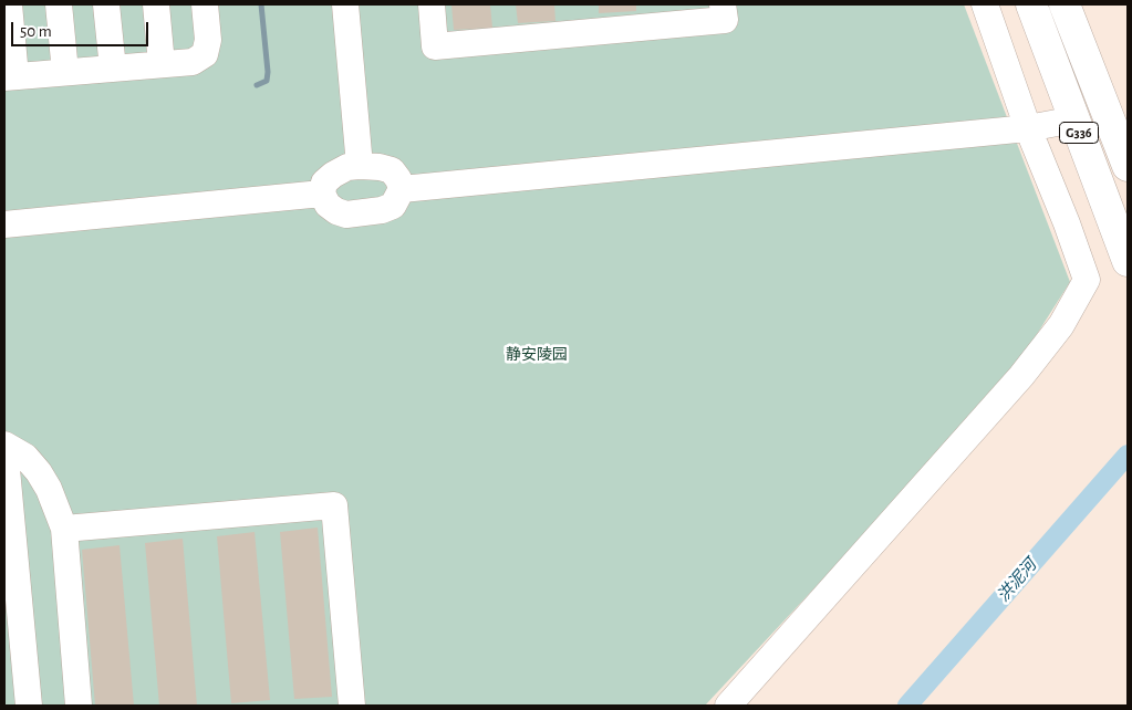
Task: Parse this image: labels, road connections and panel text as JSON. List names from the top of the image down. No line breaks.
{"streets":{"highway":["G336"]},"water":["洪泥河"],"parks":["静安陵园"],"scale_bar":"50 m"}
